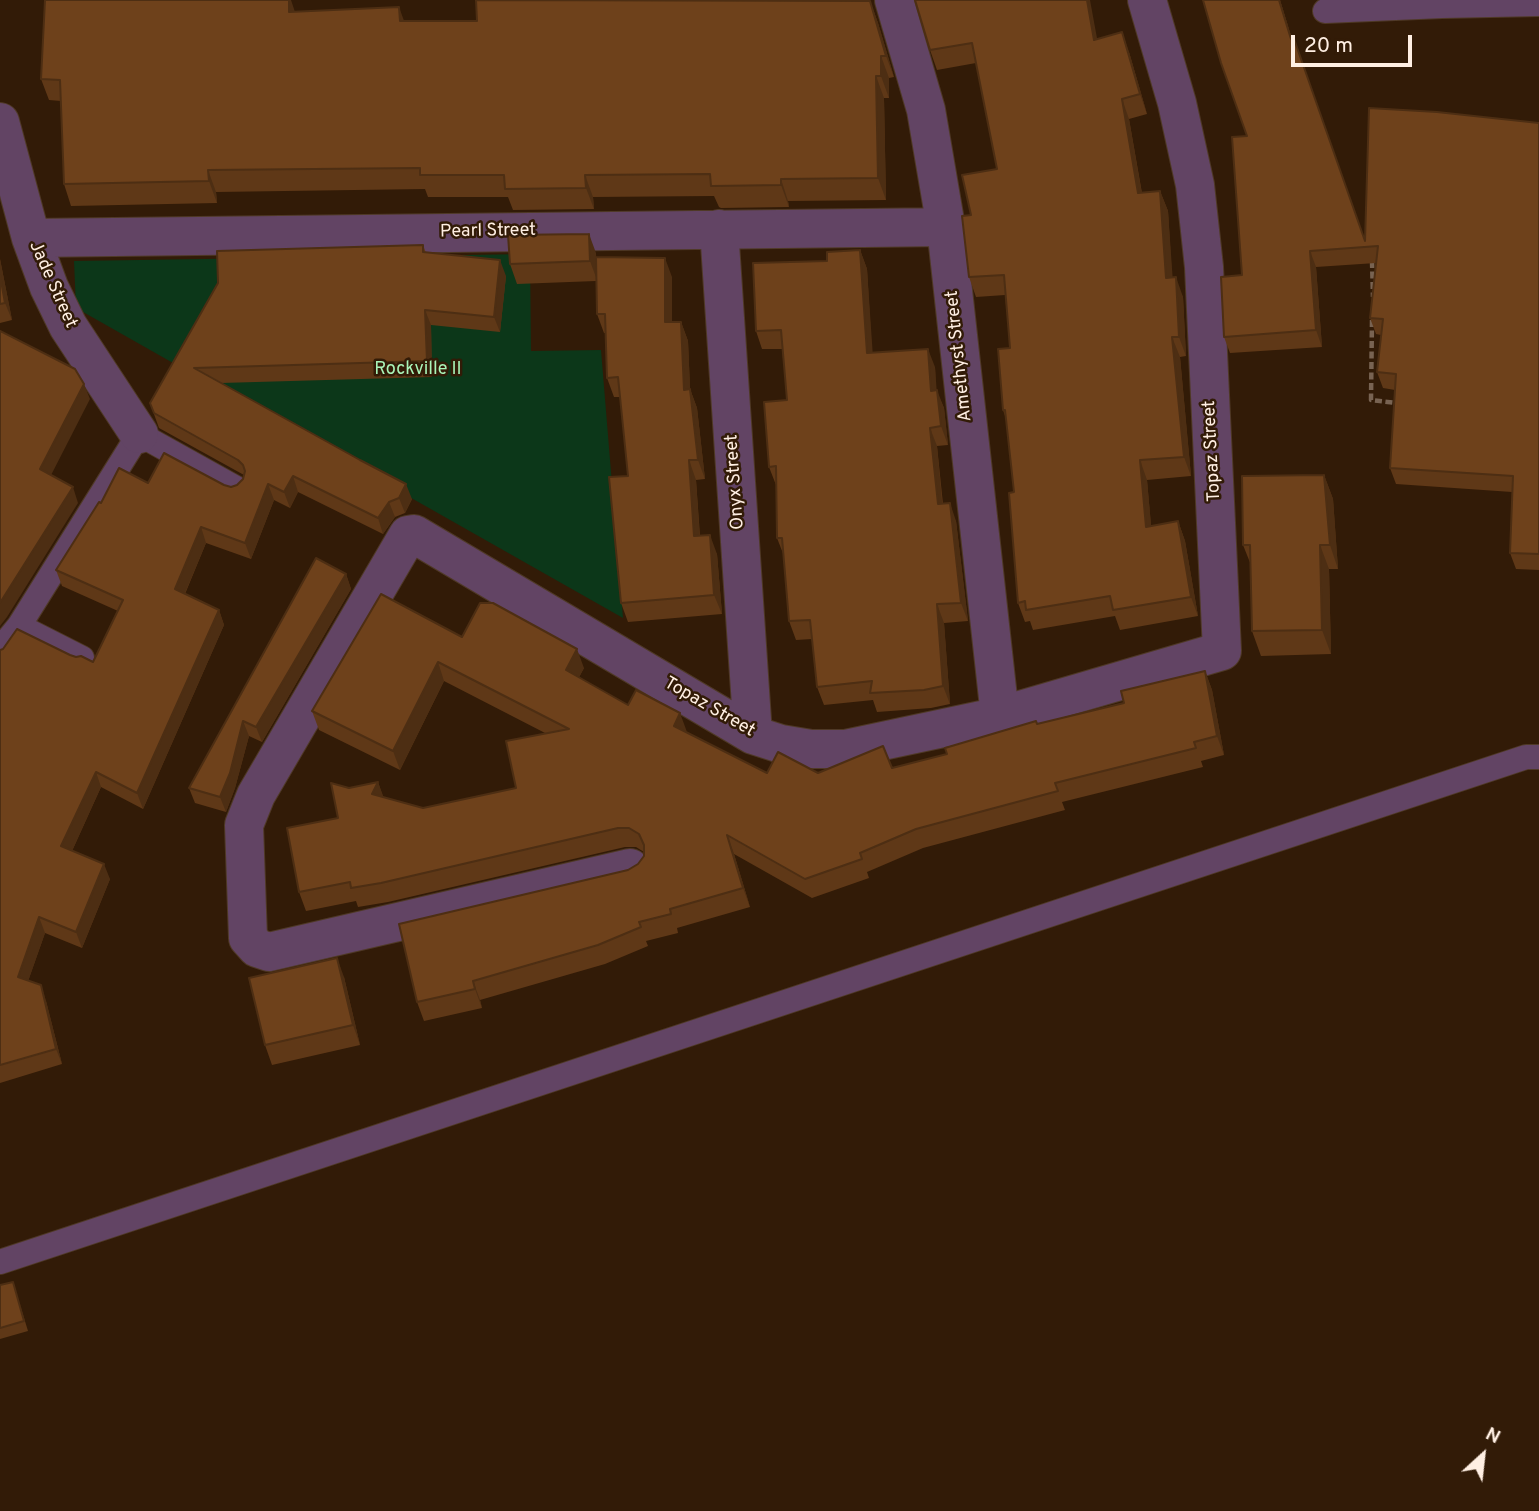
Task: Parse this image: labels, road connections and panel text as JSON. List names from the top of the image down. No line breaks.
{"streets":{"street":["Pearl Street","Jade Street","Amethyst Street","Topaz Street","Onyx Street"]},"crossings":[["Pearl Street","Jade Street"],["Pearl Street","Amethyst Street"],["Pearl Street","Onyx Street"],["Amethyst Street","Topaz Street"],["Topaz Street","Onyx Street"]],"parks":["Rockville II"],"scale_bar":"20 m","north":"top right"}
